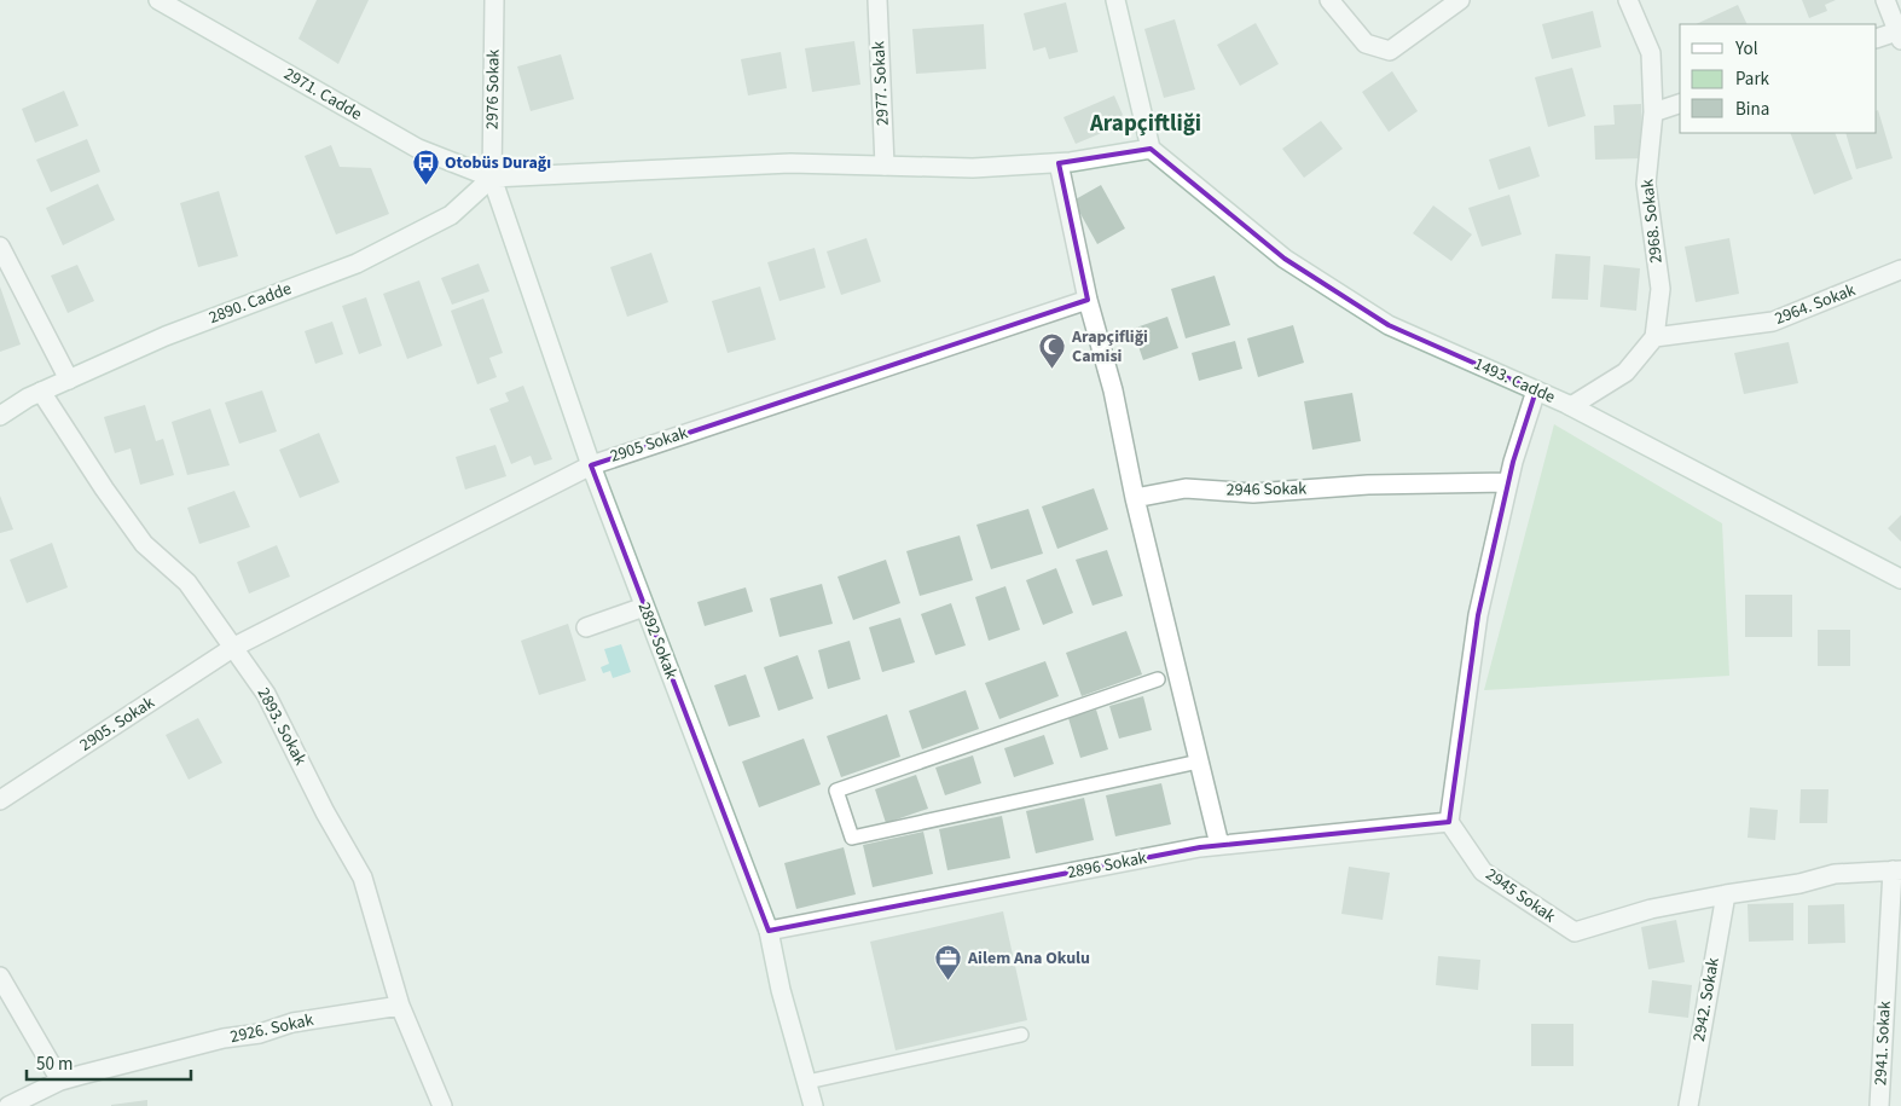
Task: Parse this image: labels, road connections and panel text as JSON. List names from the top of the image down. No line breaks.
{"streets":{"street":["2977. Sokak","2976 Sokak","2971. Cadde","2968. Sokak","2890. Cadde","2964. Sokak","1493. Cadde","2905 Sokak","2946 Sokak","2892 Sokak","2905. Sokak","2893. Sokak","2896 Sokak","2945 Sokak","2942. Sokak","2926. Sokak","2941. Sokak"]},"crossings":[["2976 Sokak","2971. Cadde"],["2976 Sokak","2890. Cadde"],["2976 Sokak","2892 Sokak"],["2971. Cadde","2890. Cadde"],["2971. Cadde","2892 Sokak"],["2968. Sokak","2964. Sokak"],["2890. Cadde","2892 Sokak"],["2890. Cadde","2893. Sokak"],["2905 Sokak","2892 Sokak"],["2905 Sokak","2905. Sokak"],["2905 Sokak","2893. Sokak"],["2892 Sokak","2896 Sokak"],["2905. Sokak","2893. Sokak"],["2893. Sokak","2926. Sokak"],["2896 Sokak","2945 Sokak"],["2945 Sokak","2942. Sokak"],["2945 Sokak","2941. Sokak"]],"districts":["Arapçiftliği"],"places":{"bus stop":["Otobüs Durağı"],"mosque":["Arapçifliği Camisi"],"office":["Ailem Ana Okulu"]},"legend":["Yol","Park","Bina"],"scale_bar":"50 m"}
